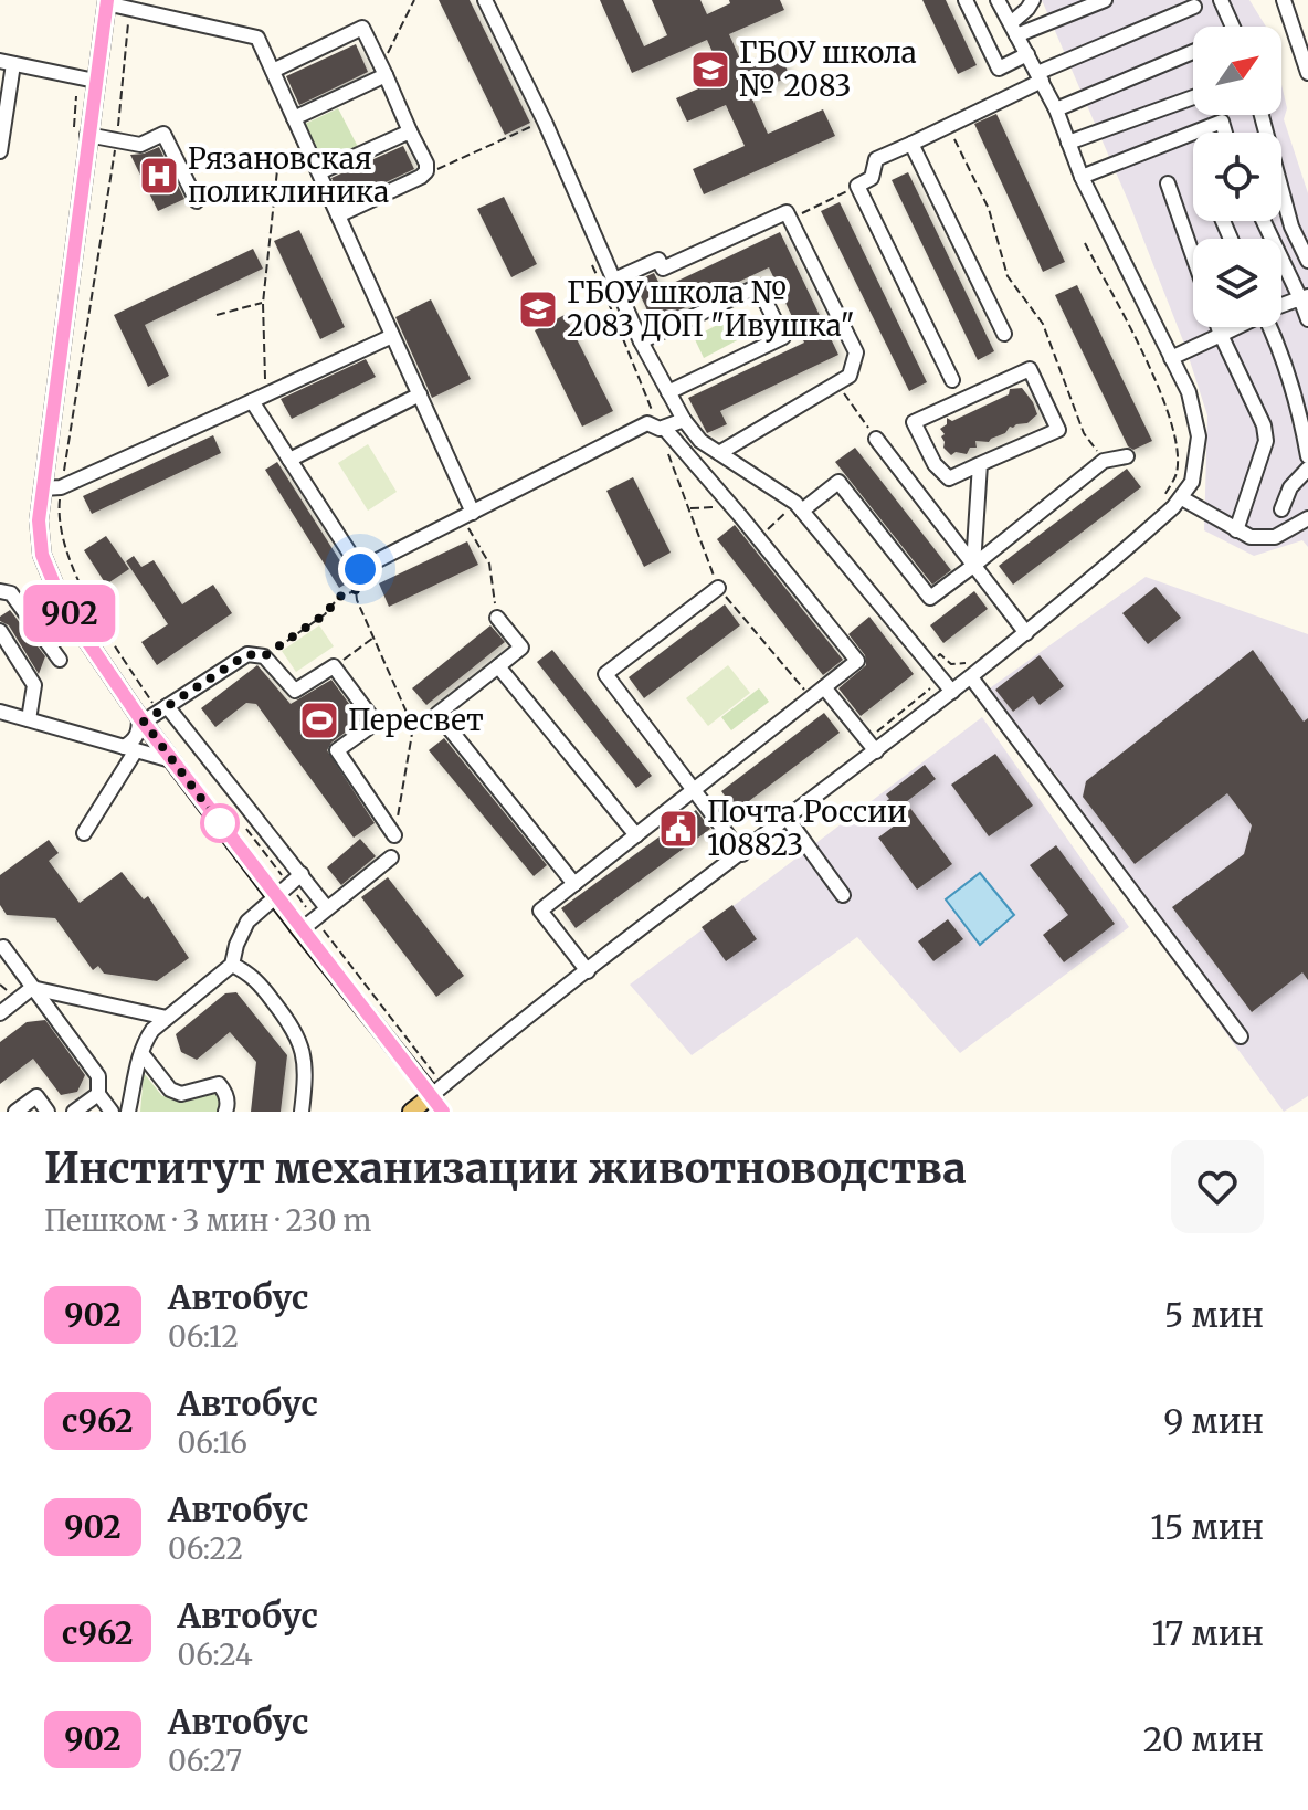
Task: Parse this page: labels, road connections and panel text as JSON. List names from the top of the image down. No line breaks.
{"places":{"school or university":["ГБОУ школа № 2083","ГБОУ школа № 2083 ДОП \"Ивушка\""],"hospital":["Рязановская поликлиника"],"sports":["Пересвет"],"public building":["Почта России 108823"]},"lines":["bus line 902"],"north":"top right","page":{"on_map":"902","heading":["Институт механизации животноводства","Пешком · 3 мин · 230 m"],"list":[{"mark":"902","name":"Автобус","note":"06:12","value":"5 мин"},{"mark":"с962","name":"Автобус","note":"06:16","value":"9 мин"},{"mark":"902","name":"Автобус","note":"06:22","value":"15 мин"},{"mark":"с962","name":"Автобус","note":"06:24","value":"17 мин"},{"mark":"902","name":"Автобус","note":"06:27","value":"20 мин"}]}}
